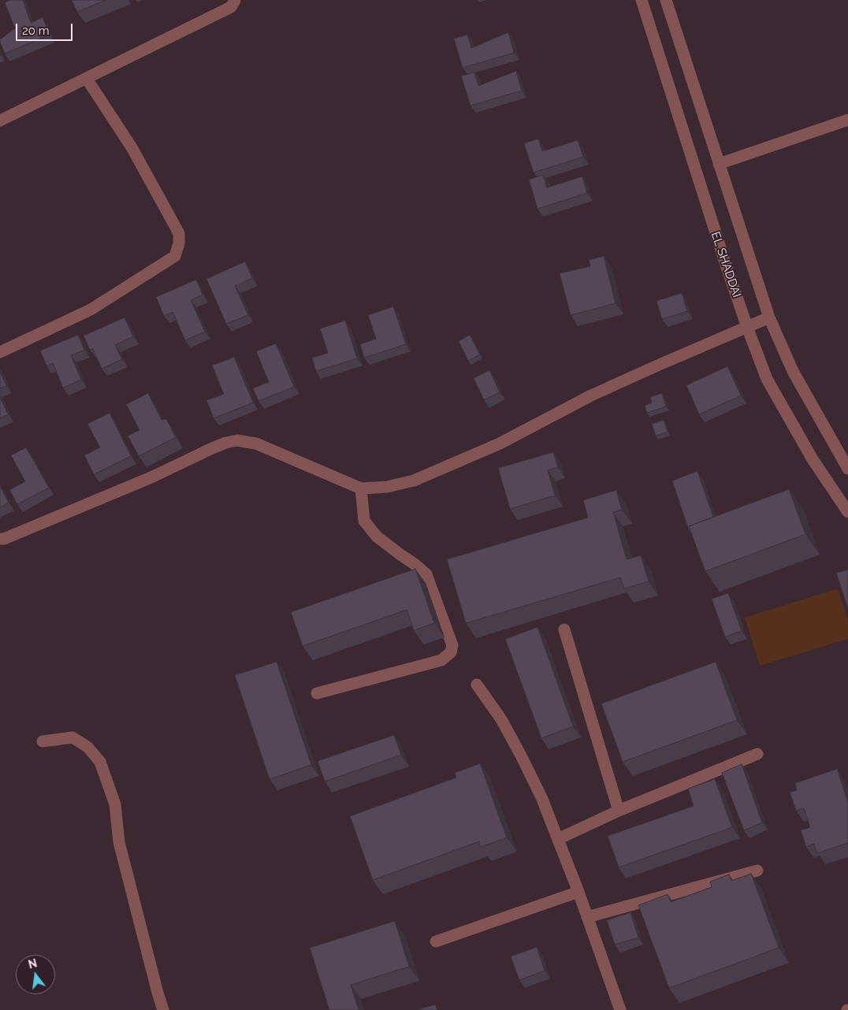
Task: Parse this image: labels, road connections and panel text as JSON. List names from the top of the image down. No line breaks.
{"streets":{"street":["EL SHADDAI"]},"scale_bar":"20 m","north":"top"}
